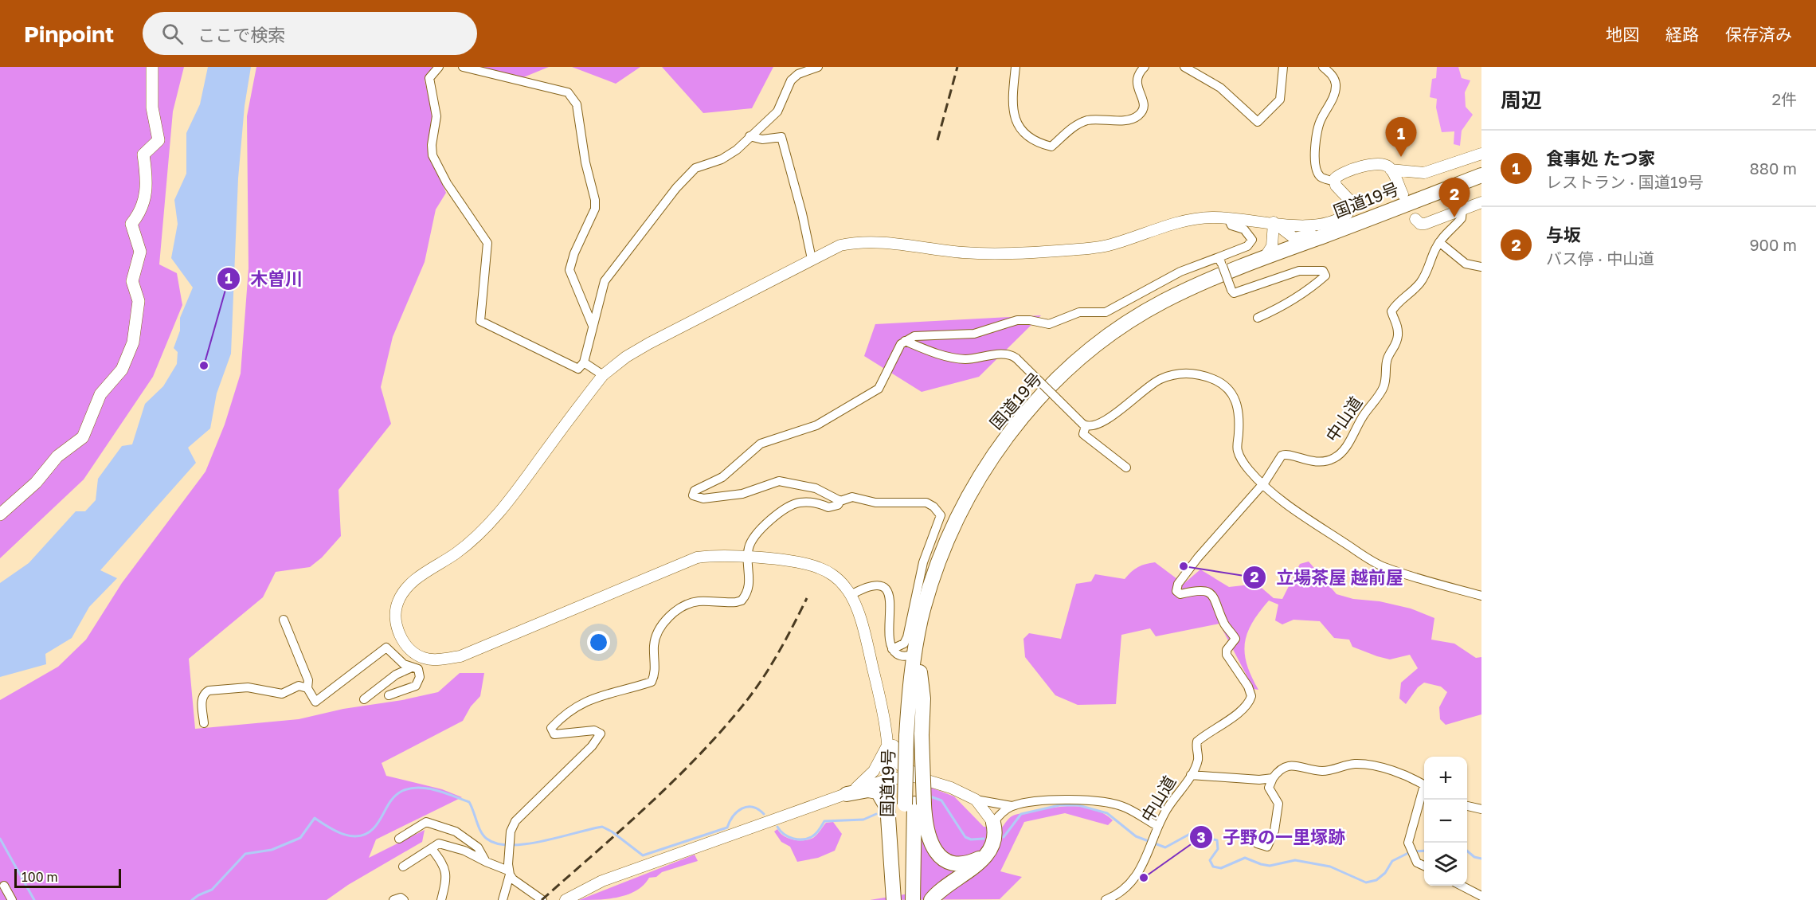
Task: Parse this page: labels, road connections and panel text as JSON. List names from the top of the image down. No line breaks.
{"streets":{"highway":["国道19号"],"street":["中山道"]},"places":["木曽川","立場茶屋 越前屋","子野の一里塚跡"],"scale_bar":"100 m","page":{"header":"Pinpoint","search":"ここで検索","nav":["地図","経路","保存済み"],"heading":["周辺","2件"],"pins":["1","2"],"list":[{"mark":"1","name":"食事処 たつ家","note":"レストラン · 国道19号","value":"880 m"},{"mark":"2","name":"与坂","note":"バス停 · 中山道","value":"900 m"}],"map_buttons":["+","−"],"scale":"100 m"}}
